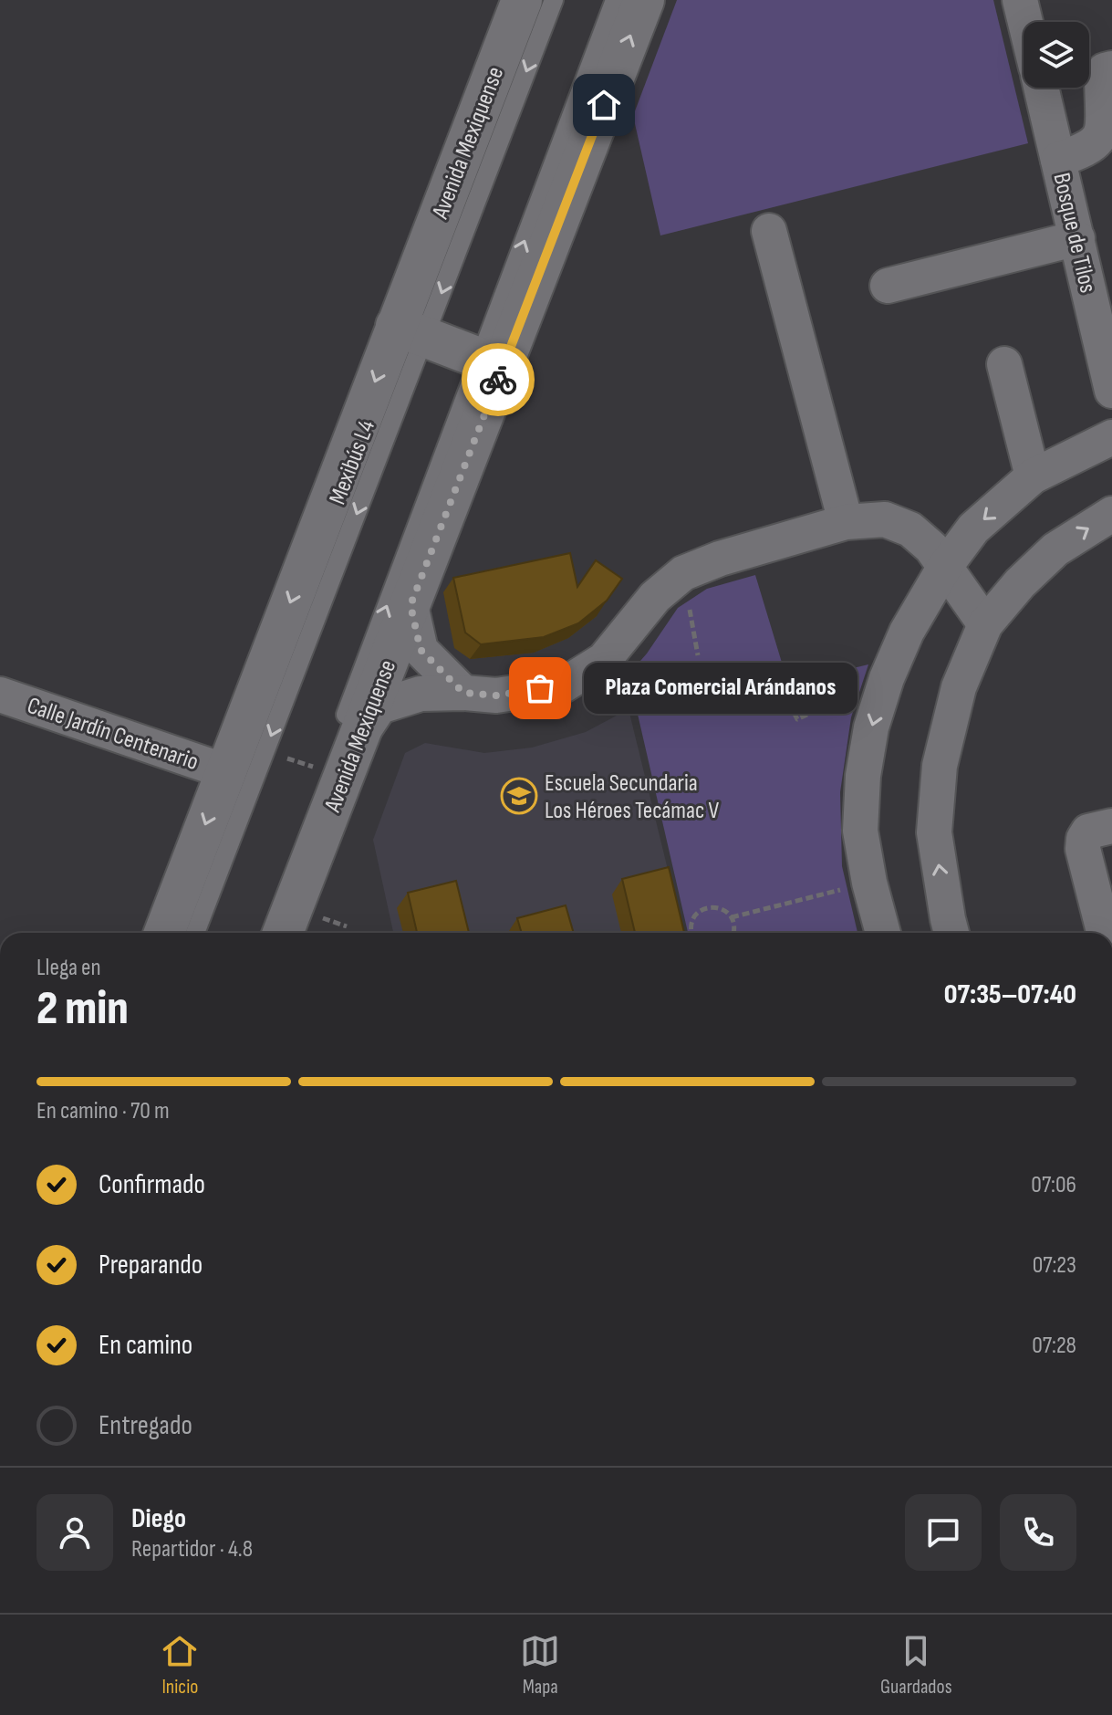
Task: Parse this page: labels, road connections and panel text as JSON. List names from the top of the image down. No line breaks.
{"streets":{"main road":["Avenida Mexiquense"],"street":["Bosque de Tilos","Calle Jardín Centenario"],"lane":["Mexibús L4"]},"crossings":[["Avenida Mexiquense","Mexibús L4"],["Avenida Mexiquense","Calle Jardín Centenario"]],"places":{"other":["Plaza Comercial Arándanos"],"school or university":["Escuela Secundaria Los Héroes Tecámac V"]},"page":{"bubble":"Plaza Comercial Arándanos","heading":["2 min","Llega en","07:35–07:40"],"panel":["Diego","Repartidor · 4.8"],"bar":"En camino · 70 m","list":[["Confirmado","07:06"],["Preparando","07:23"],["En camino","07:28"],"Entregado"],"tabs":["Inicio","Mapa","Guardados"]}}
